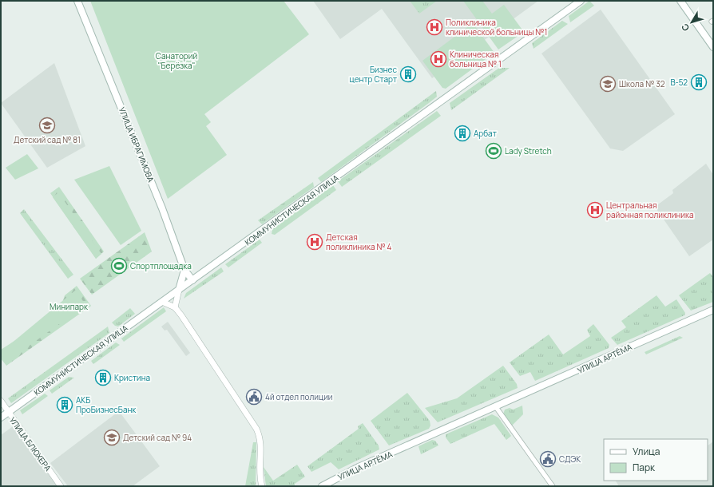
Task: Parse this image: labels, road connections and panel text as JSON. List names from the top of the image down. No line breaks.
{"streets":{"main road":["УЛИЦА ИБРАГИМОВА","КОММУНИСТИЧЕСКАЯ УЛИЦА","УЛИЦА АРТЁМА"],"street":["УЛИЦА БЛЮХЕРА"]},"crossings":[["УЛИЦА ИБРАГИМОВА","КОММУНИСТИЧЕСКАЯ УЛИЦА"],["КОММУНИСТИЧЕСКАЯ УЛИЦА","УЛИЦА БЛЮХЕРА"]],"parks":["Санаторий \"Берёзка\"","Минипарк"],"places":{"hospital":["Поликлиника клинической больницы №1","Клиническая больница № 1","Центральная районная поликлиника","Детская поликлиника № 4"],"building":["Бизнес центр Старт","B-52","Арбат","Кристина","АКБ ПроБизнесБанк"],"school or university":["Школа № 32","Детский сад № 81","Детский сад № 94"],"sports":["Lady Stretch","Спортплощадка"],"public building":["4й отдел полиции","СДЭК"]},"legend":["Улица","Парк"],"north":"bottom left"}
